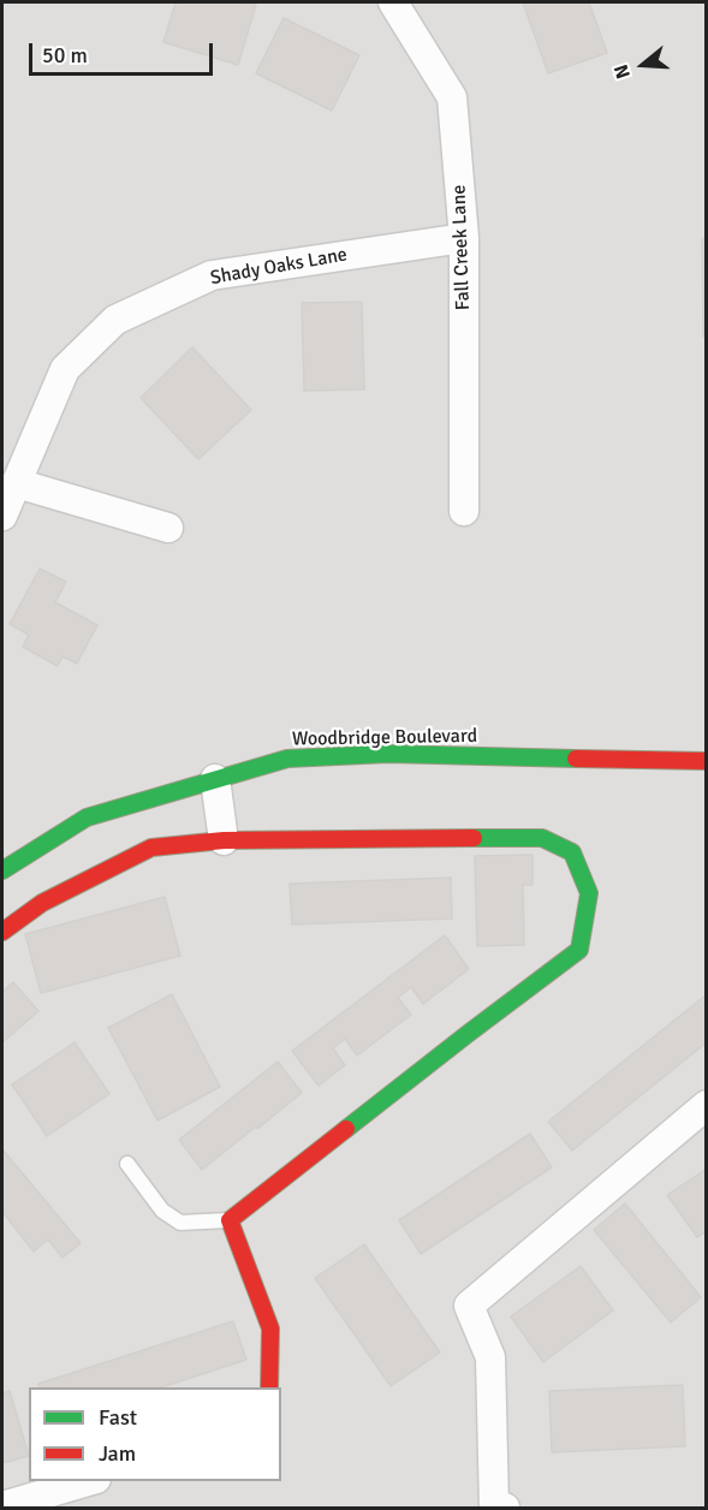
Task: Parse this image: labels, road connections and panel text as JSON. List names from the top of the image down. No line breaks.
{"streets":{"street":["Fall Creek Lane","Shady Oaks Lane","Woodbridge Boulevard"]},"crossings":[["Fall Creek Lane","Shady Oaks Lane"]],"legend":["Fast","Jam"],"scale_bar":"50 m","north":"left"}
